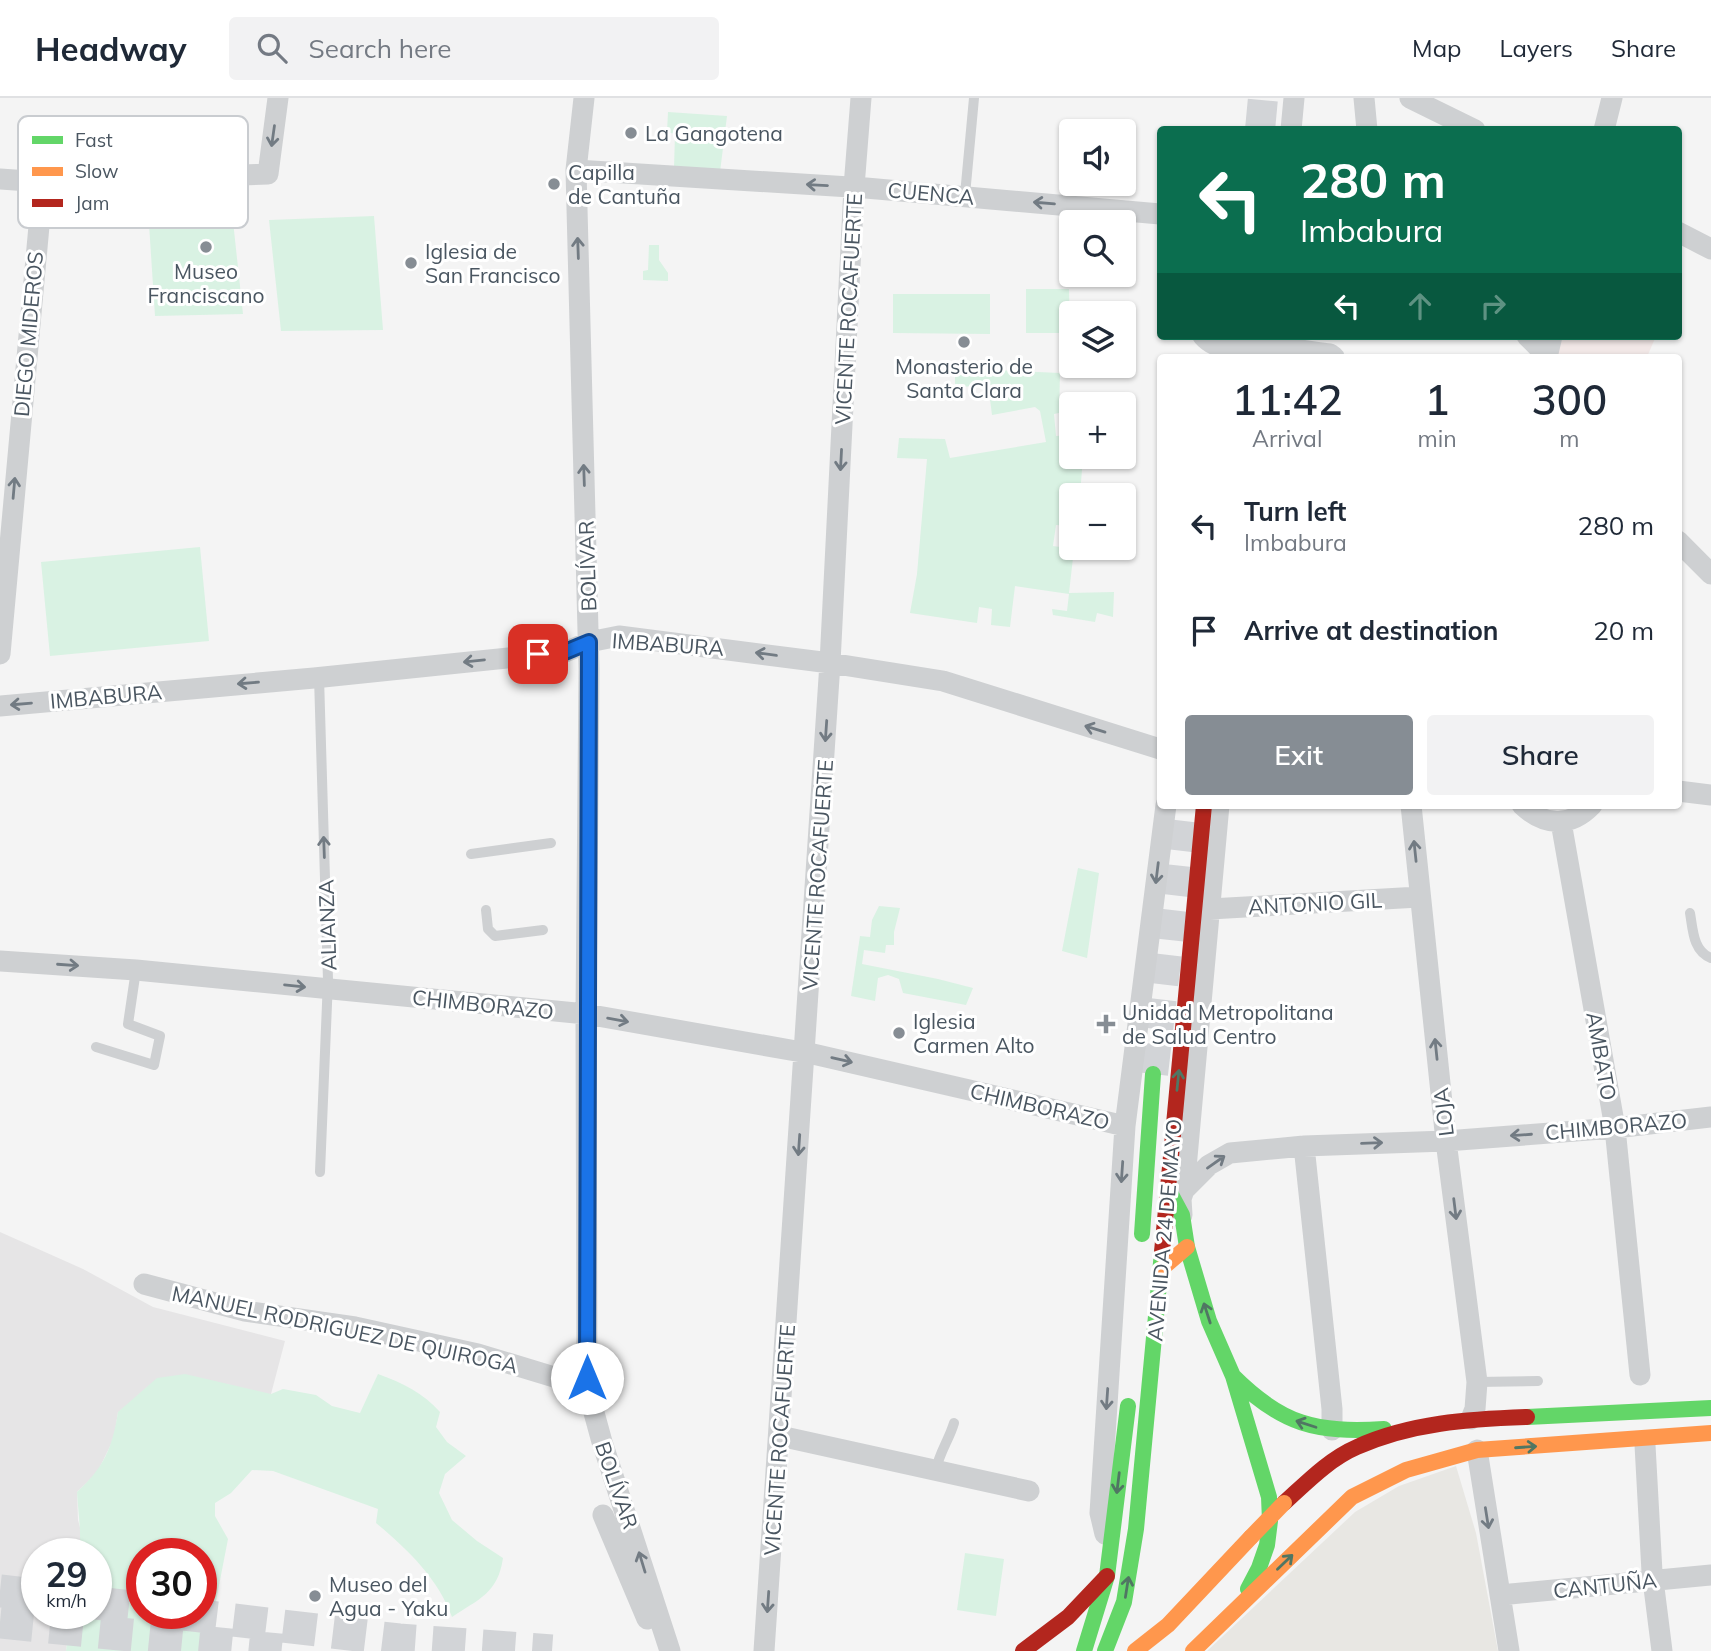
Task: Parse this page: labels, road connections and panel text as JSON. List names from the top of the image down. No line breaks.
{"streets":{"main road":["AVENIDA 24 DE MAYO"],"street":["CUENCA","VICENTE ROCAFUERTE","DIEGO MIDEROS","BOLÍVAR","IMBABURA","ANTONIO GIL","CHIMBORAZO","AMBATO","LOJA","MANUEL RODRIGUEZ DE QUIROGA","CANTUÑA"],"lane":["ALIANZA"]},"crossings":[["CUENCA","VICENTE ROCAFUERTE"],["CUENCA","BOLÍVAR"],["VICENTE ROCAFUERTE","IMBABURA"],["VICENTE ROCAFUERTE","CHIMBORAZO"],["BOLÍVAR","IMBABURA"],["BOLÍVAR","CHIMBORAZO"],["BOLÍVAR","MANUEL RODRIGUEZ DE QUIROGA"],["IMBABURA","ALIANZA"],["ANTONIO GIL","LOJA"],["ANTONIO GIL","AVENIDA 24 DE MAYO"],["ALIANZA","CHIMBORAZO"],["CHIMBORAZO","AMBATO"],["CHIMBORAZO","LOJA"],["CHIMBORAZO","AVENIDA 24 DE MAYO"]],"one_way":["CUENCA","VICENTE ROCAFUERTE","DIEGO MIDEROS","BOLÍVAR","IMBABURA","ALIANZA"],"places":{"other":["La Gangotena","Capilla de Cantuña","Museo Franciscano","Iglesia de San Francisco","Monasterio de Santa Clara","Iglesia Carmen Alto","Museo del Agua - Yaku"],"health":["Unidad Metropolitana de Salud Centro"]},"legend":["Fast","Slow","Jam"],"page":{"header":"Headway","search":"Search here","nav":["Map","Layers","Share"],"map_buttons":["+","−"],"turn":["280 m","Imbabura"],"eta":["11:42","Arrival","1","min","300","m"],"list":[{"name":"Turn left","note":"Imbabura","value":"280 m"},{"name":"Arrive at destination","value":"20 m"}],"buttons":["Exit","Share"],"speed":"29 km/h","limit":"30"}}
